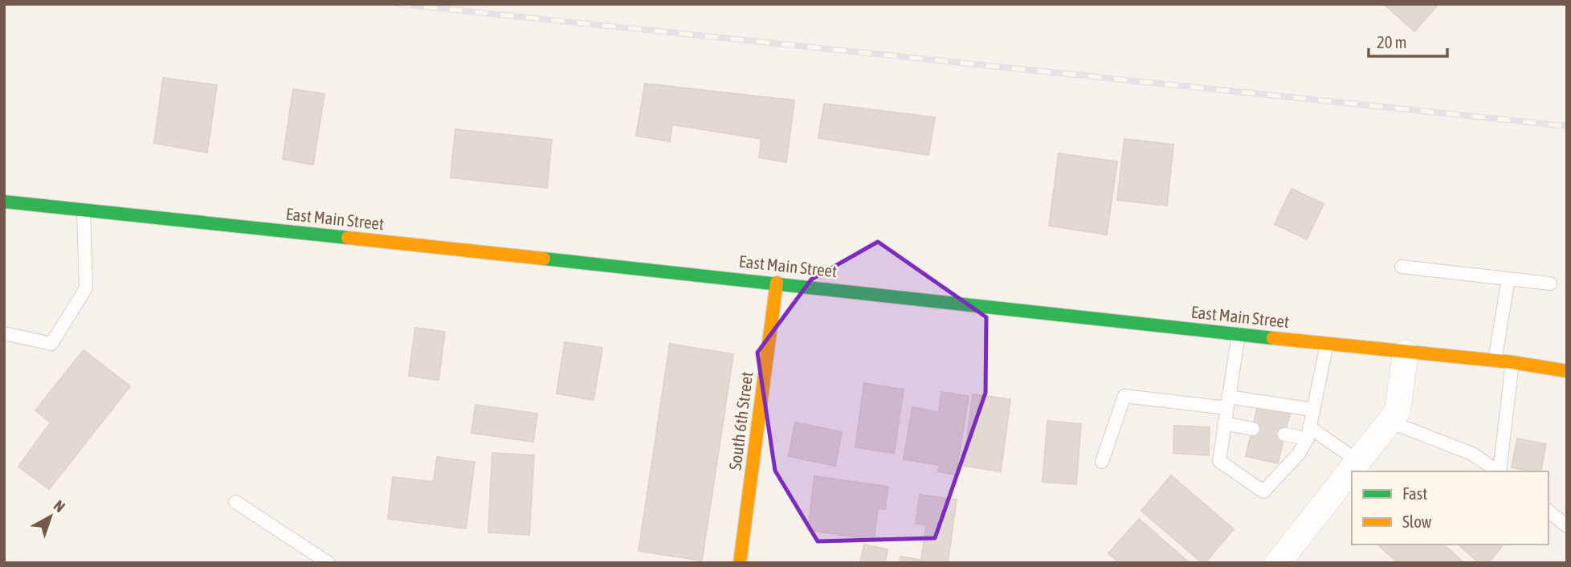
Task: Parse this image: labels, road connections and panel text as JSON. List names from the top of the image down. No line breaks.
{"streets":{"main road":["East Main Street","South 6th Street"]},"crossings":[["East Main Street","South 6th Street"]],"legend":["Fast","Slow"],"scale_bar":"20 m","north":"top right"}
